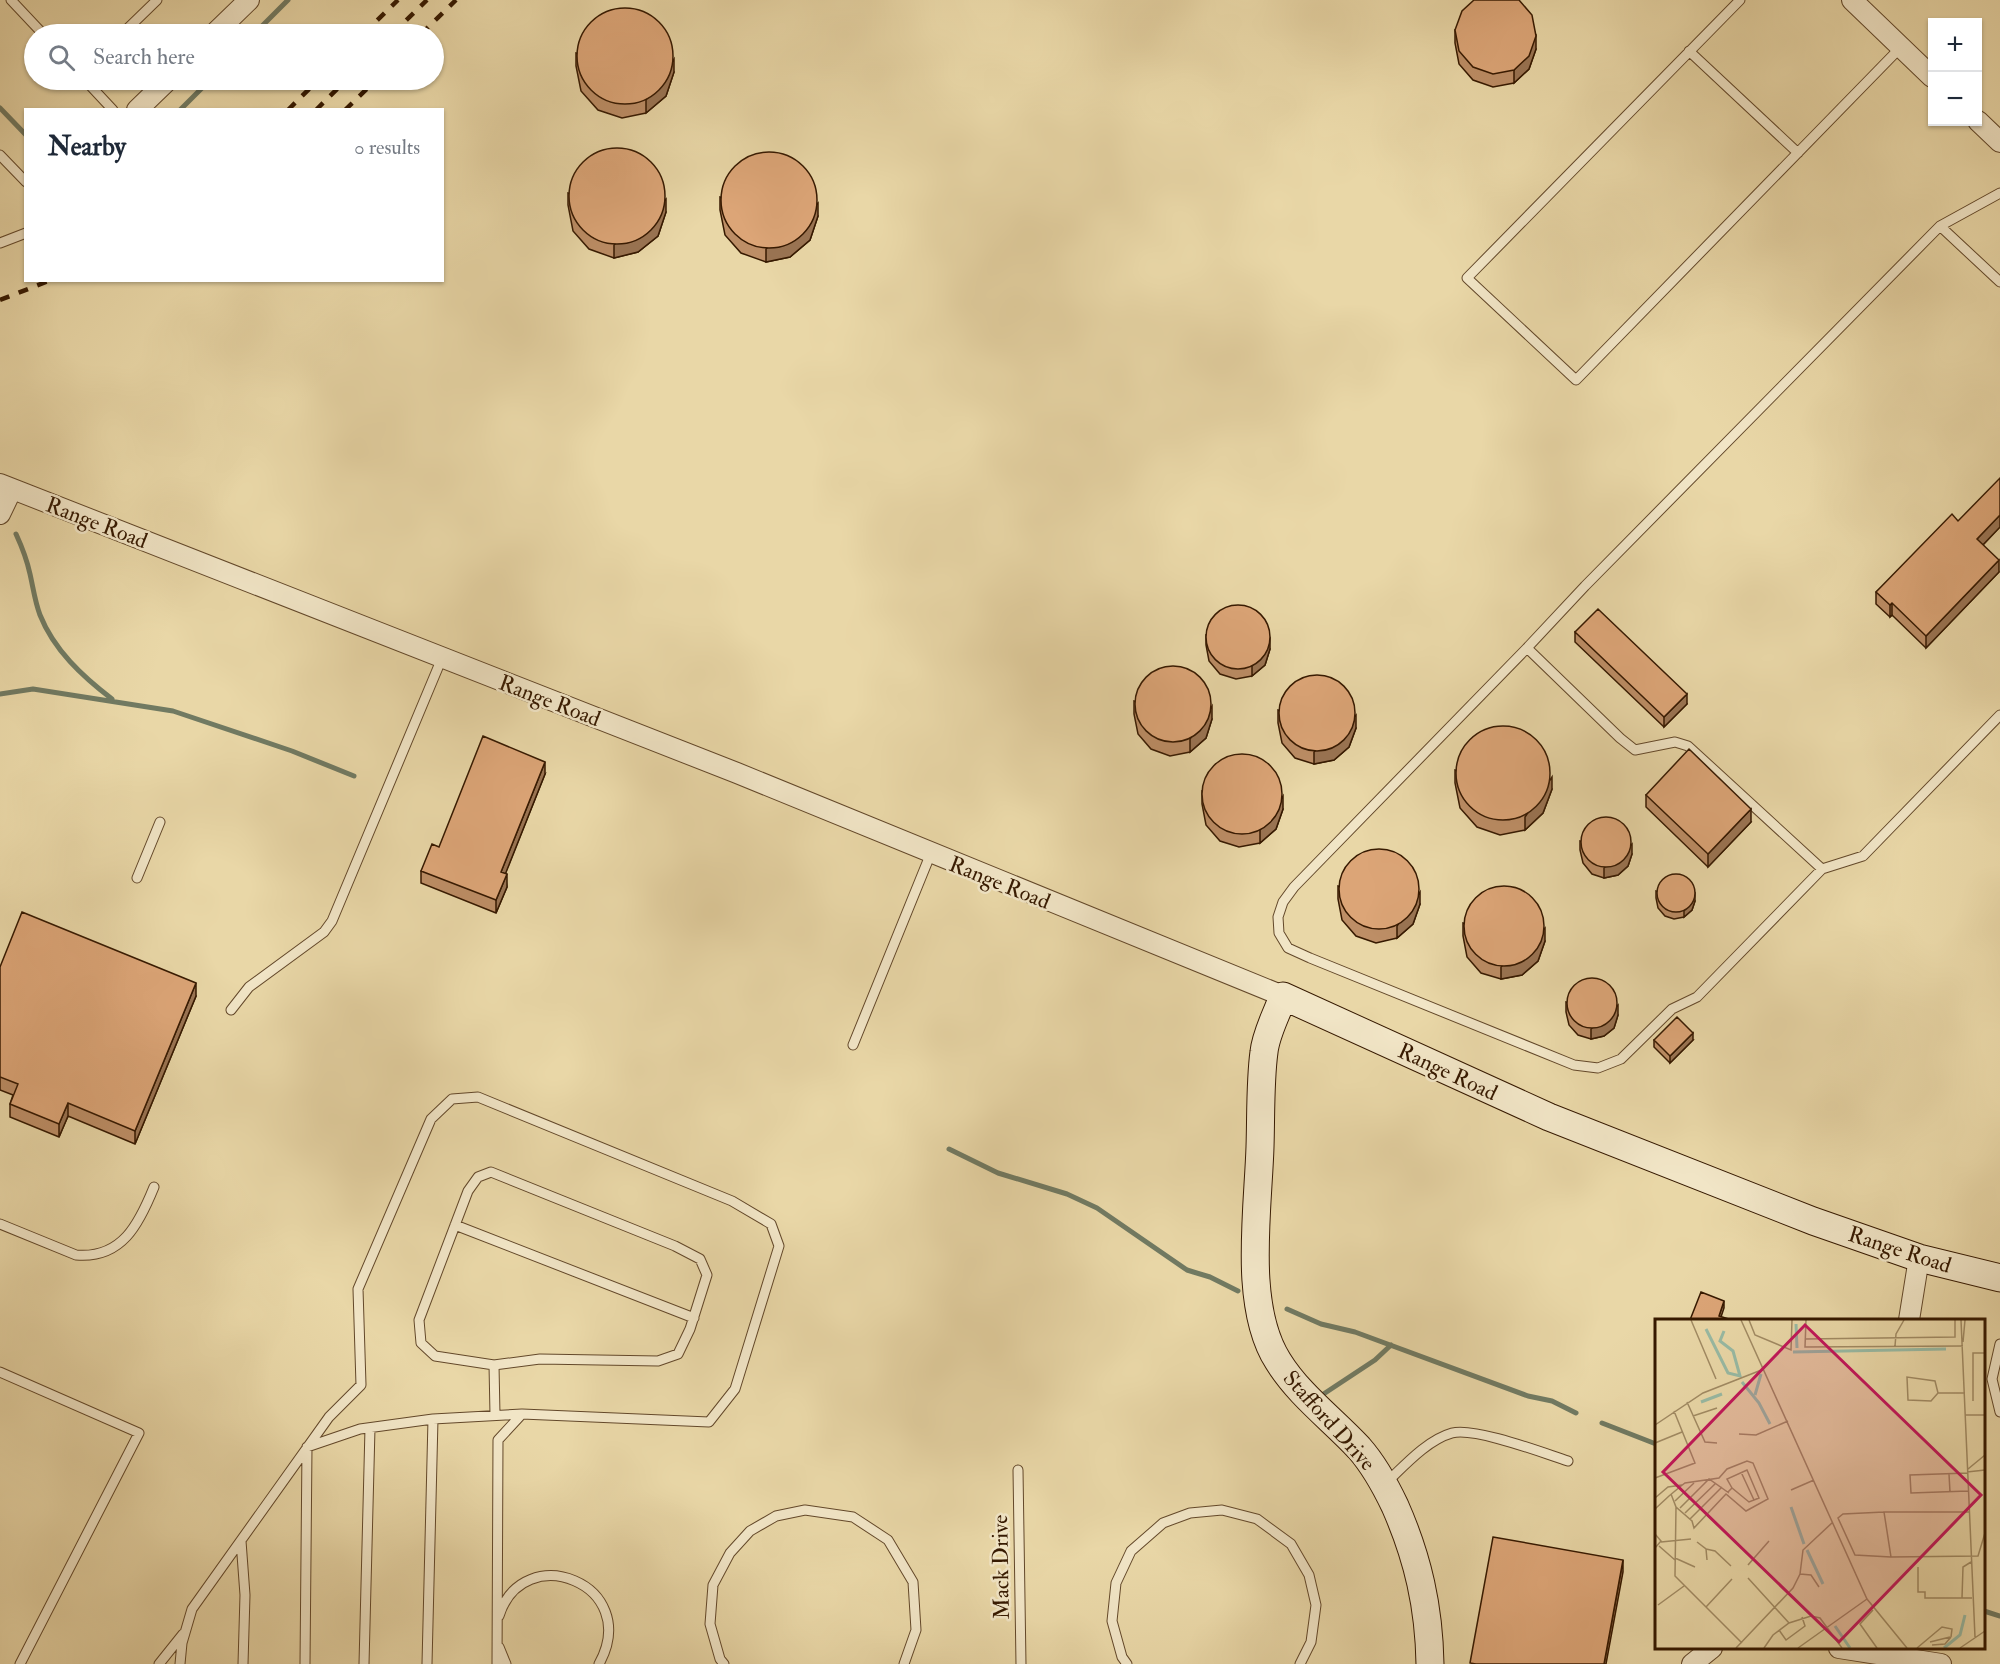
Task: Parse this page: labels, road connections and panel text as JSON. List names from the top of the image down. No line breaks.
{"streets":{"street":["Range Road","Stafford Drive"],"lane":["Mack Drive"]},"crossings":[["Range Road","Stafford Drive"]],"page":{"map_buttons":["+","−"],"search":"Search here","heading":["Nearby","0 results"]}}
